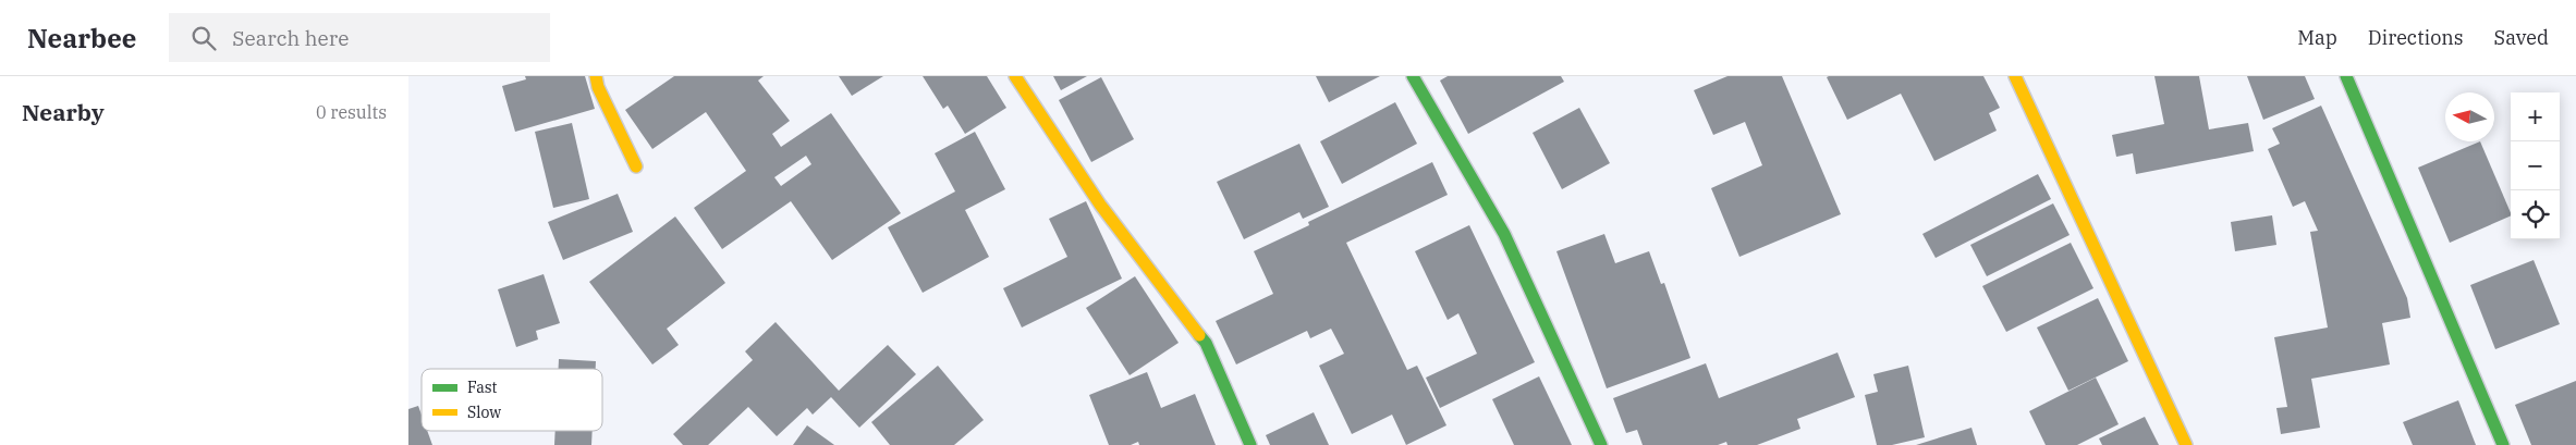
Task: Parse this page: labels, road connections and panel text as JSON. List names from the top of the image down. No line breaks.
{"legend":["Fast","Slow"],"north":"left","page":{"header":"Nearbee","search":"Search here","nav":["Map","Directions","Saved"],"heading":["Nearby","0 results"],"map_buttons":["+","−"]}}
